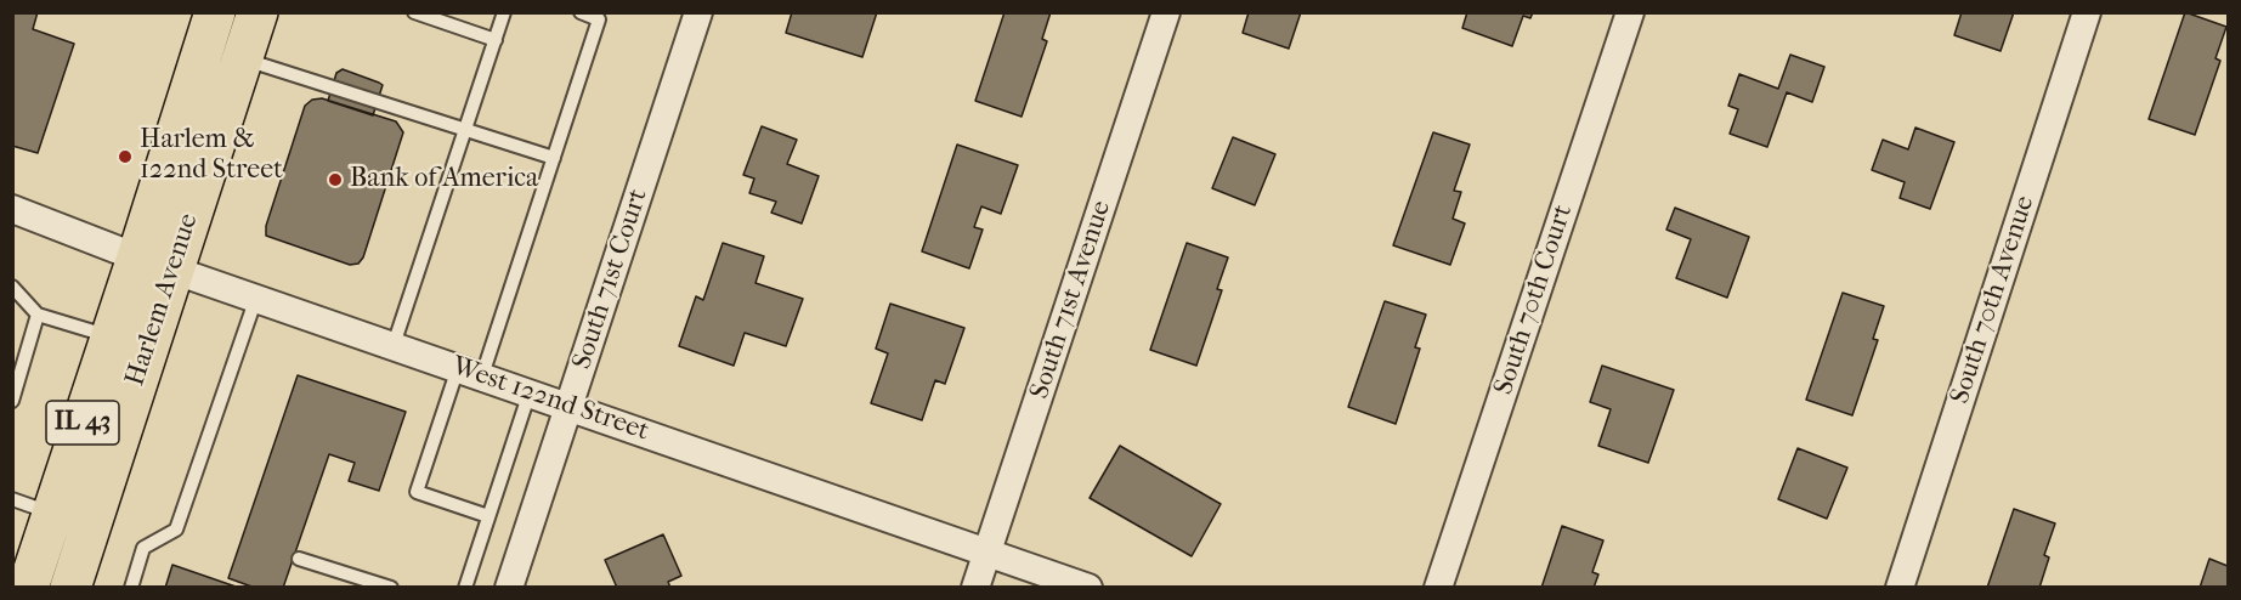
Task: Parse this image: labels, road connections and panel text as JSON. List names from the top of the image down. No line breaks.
{"streets":{"main road":["Harlem Avenue","IL 43"],"street":["South 71st Court","South 71st Avenue","South 70th Court","South 70th Avenue","West 122nd Street"]},"crossings":[["South 71st Court","West 122nd Street"],["Harlem Avenue","West 122nd Street"],["South 71st Avenue","West 122nd Street"]],"places":["Harlem & 122nd Street","Bank of America"]}
